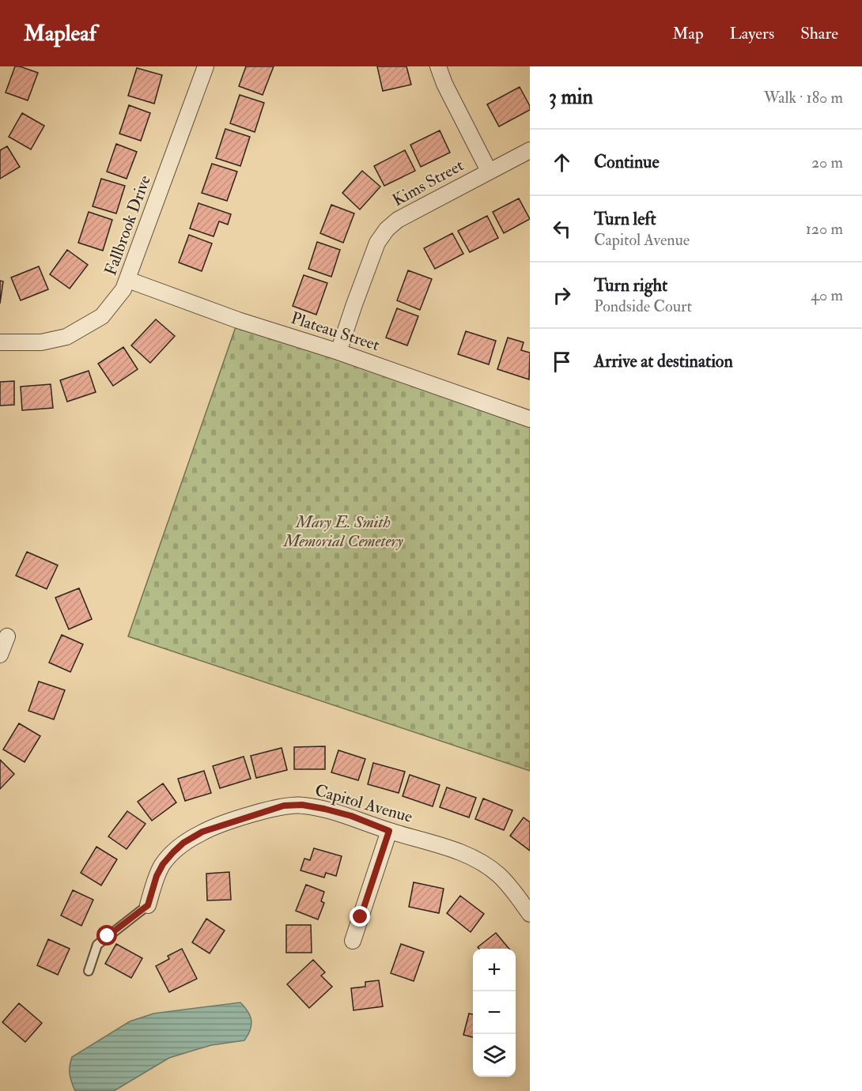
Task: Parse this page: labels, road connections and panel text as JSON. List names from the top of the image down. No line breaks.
{"streets":{"street":["Kims Street","Fallbrook Drive","Plateau Street","Capitol Avenue"]},"crossings":[["Kims Street","Plateau Street"],["Fallbrook Drive","Plateau Street"]],"parks":["Mary E. Smith Memorial Cemetery"],"page":{"header":"Mapleaf","nav":["Map","Layers","Share"],"heading":["3 min","Walk · 180 m"],"list":[["Continue","20 m"],["Turn left","Capitol Avenue","120 m"],["Turn right","Pondside Court","40 m"],"Arrive at destination"],"map_buttons":["+","−"]}}
